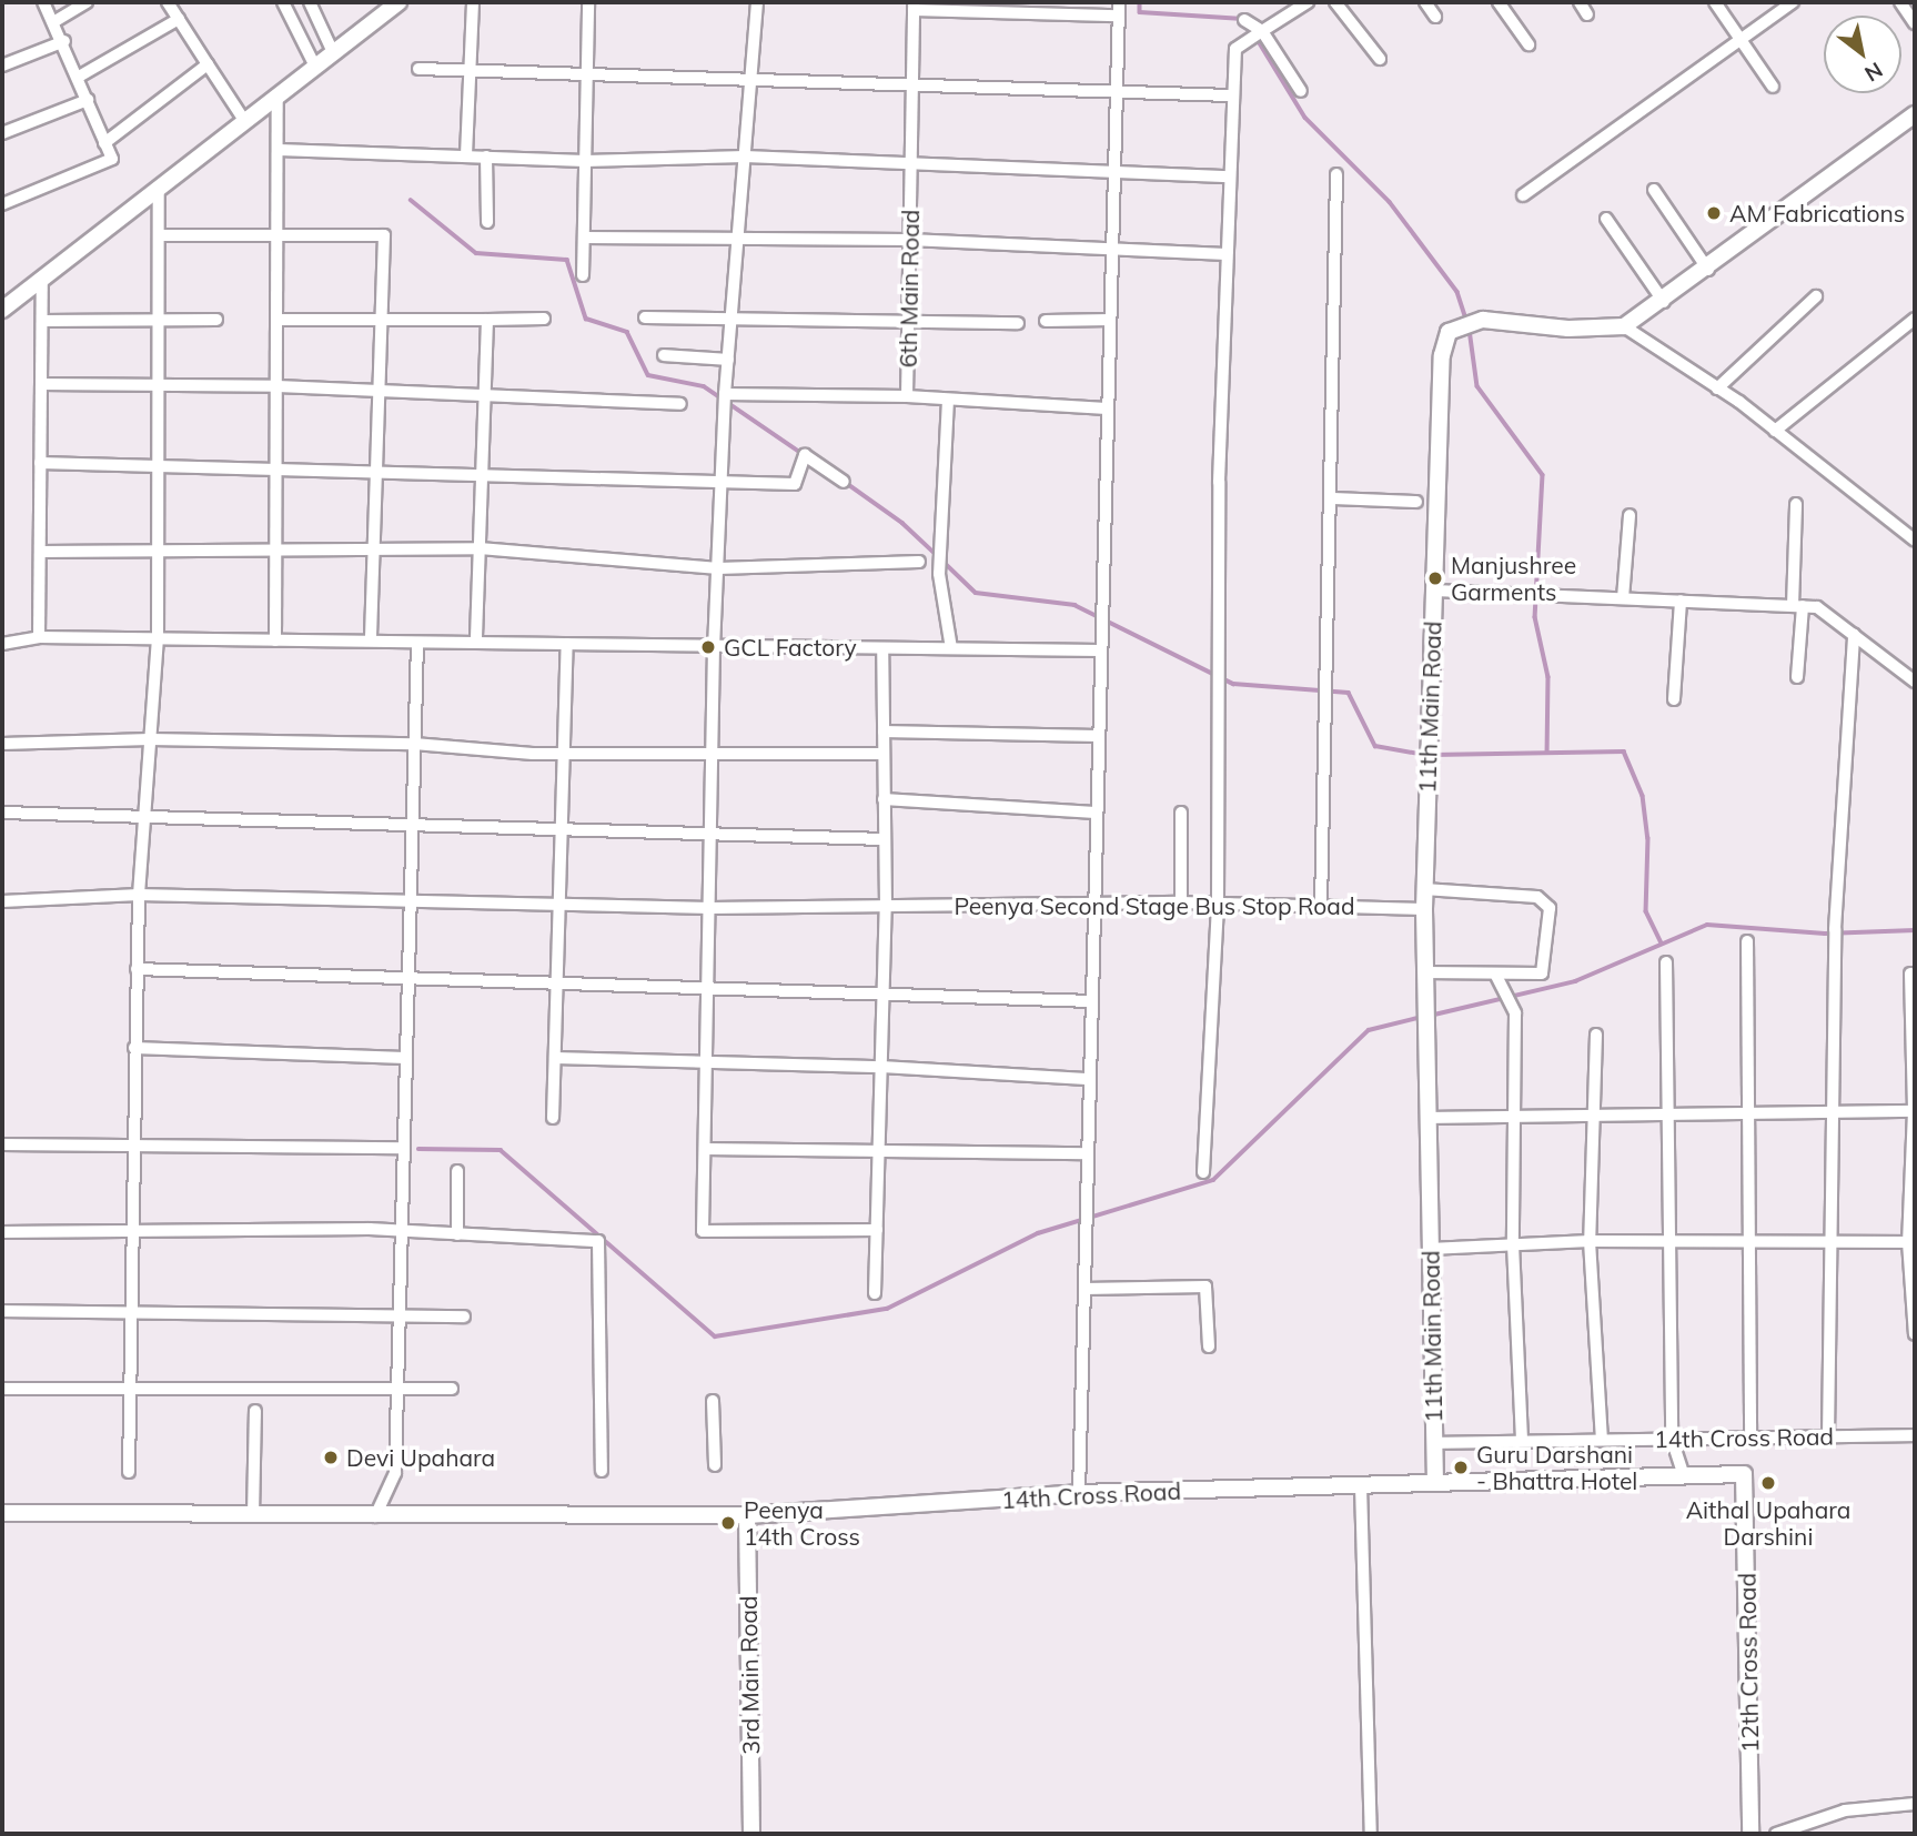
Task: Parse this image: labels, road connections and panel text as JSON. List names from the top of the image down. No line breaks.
{"streets":{"street":["6th Main Road","11th Main Road","Peenya Second Stage Bus Stop Road","14th Cross Road","12th Cross Road","3rd Main Road"]},"crossings":[["11th Main Road","Peenya Second Stage Bus Stop Road"],["11th Main Road","14th Cross Road"],["11th Main Road","12th Cross Road"],["14th Cross Road","12th Cross Road"],["14th Cross Road","3rd Main Road"]],"places":["AM Fabrications","Manjushree Garments","GCL Factory","Devi Upahara","Guru Darshani - Bhattra Hotel","Aithal Upahara Darshini","Peenya 14th Cross"],"north":"bottom right"}
